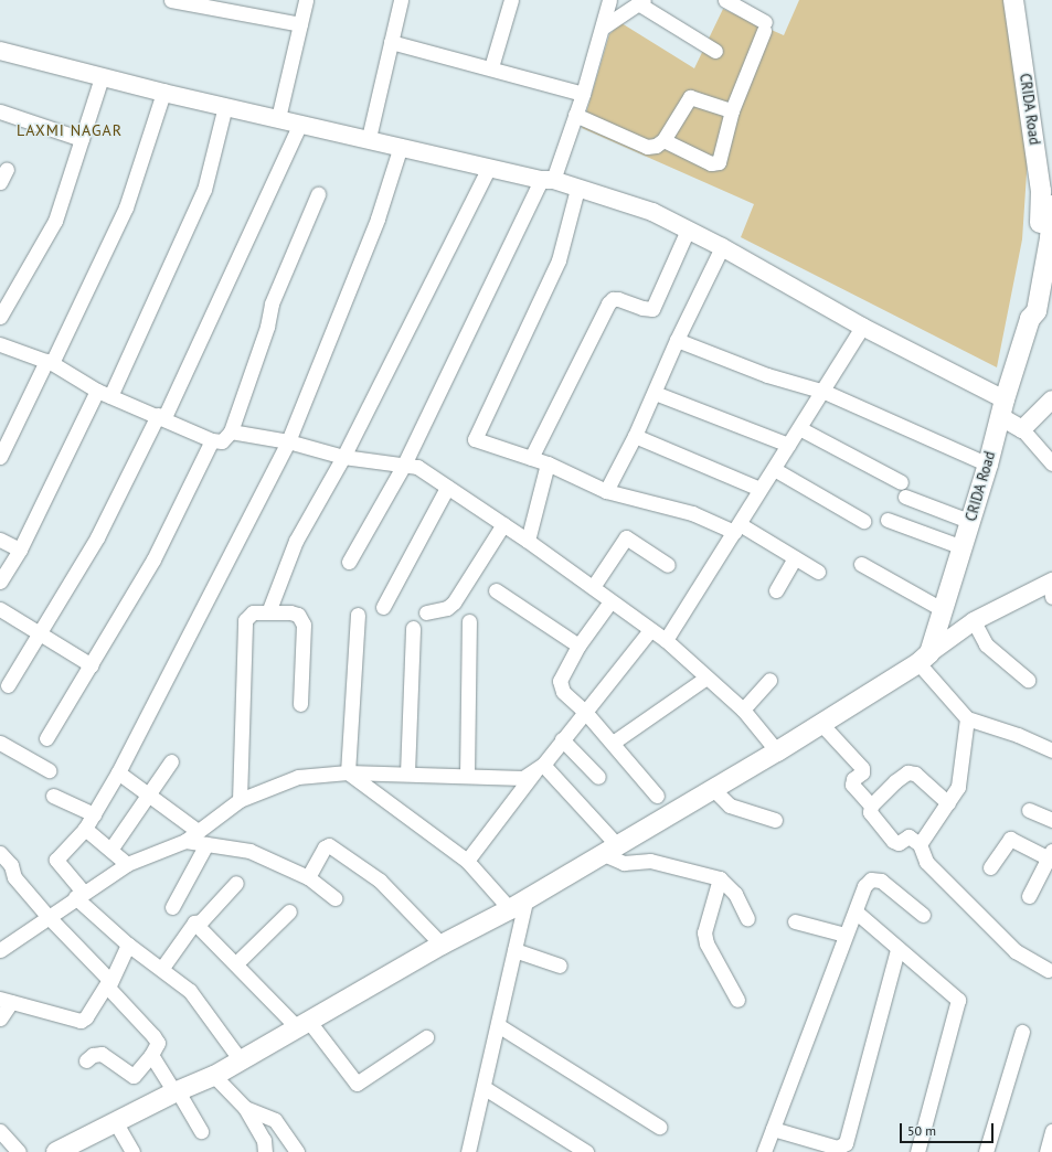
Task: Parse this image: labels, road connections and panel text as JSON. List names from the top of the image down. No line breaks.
{"streets":{"main road":["CRIDA Road"]},"districts":["LAXMI NAGAR"],"scale_bar":"50 m"}
